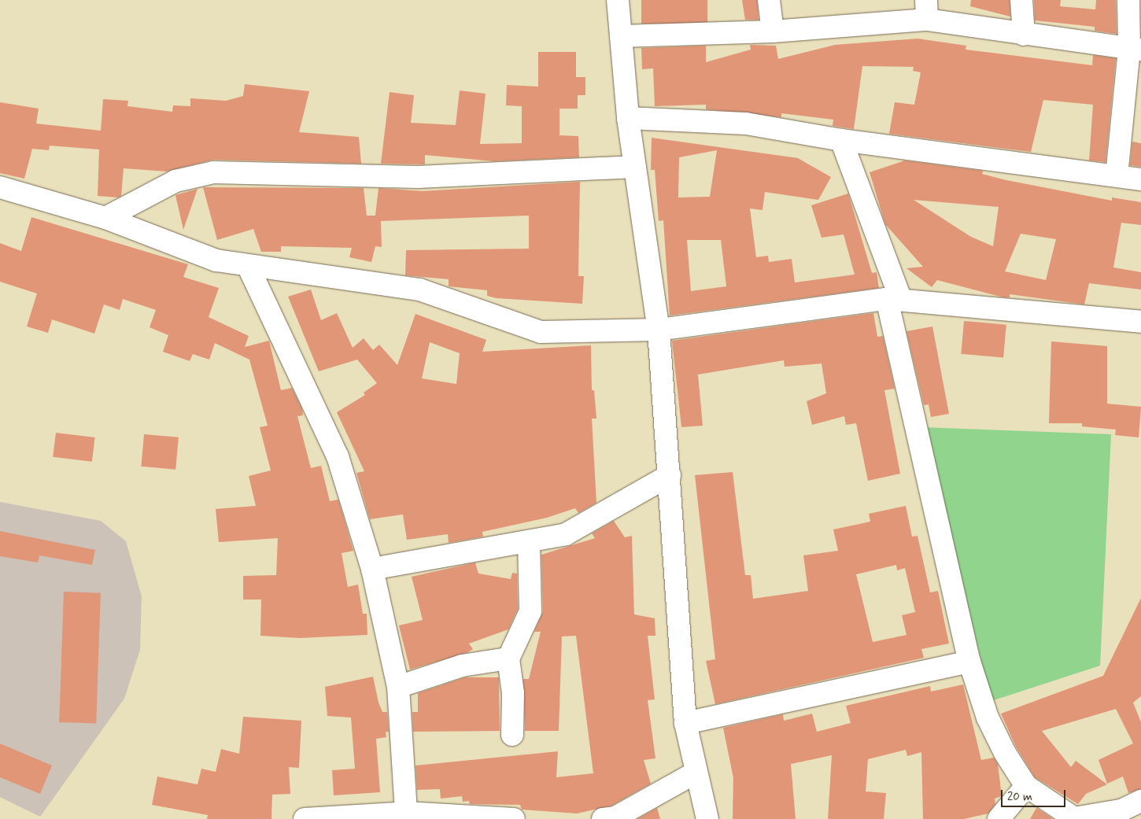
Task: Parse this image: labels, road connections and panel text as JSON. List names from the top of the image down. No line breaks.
{"scale_bar":"20 m"}
